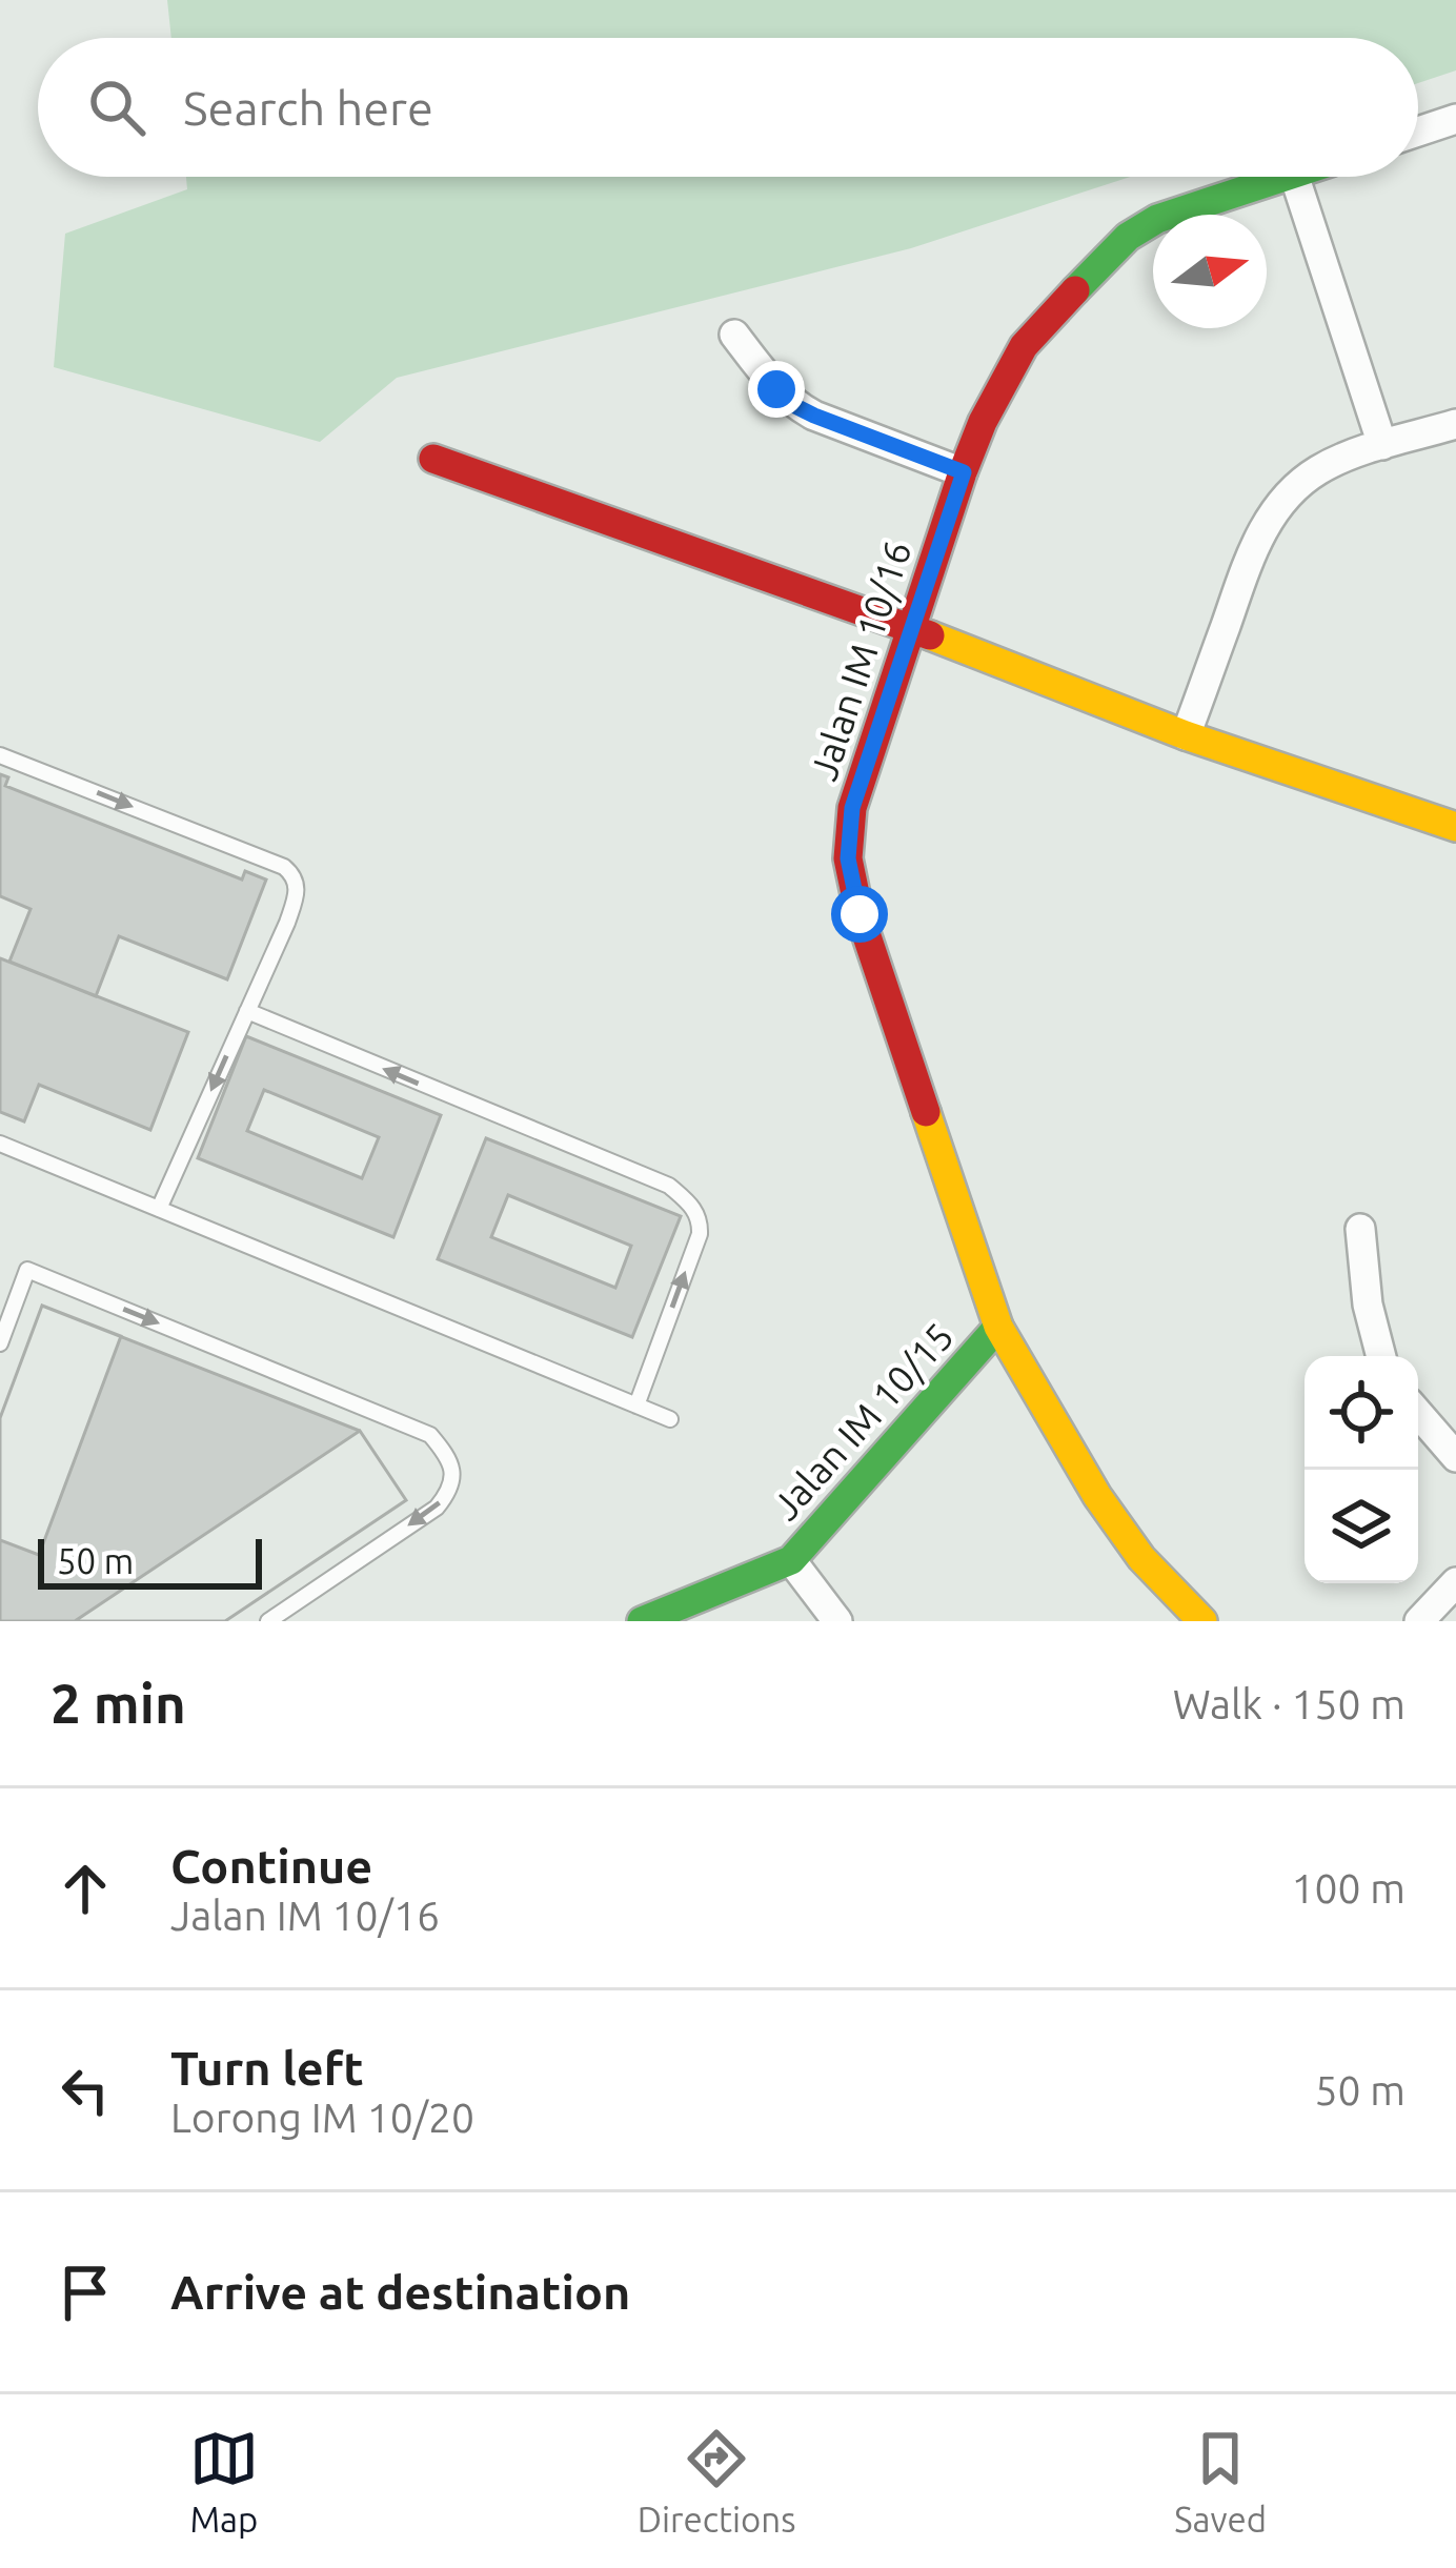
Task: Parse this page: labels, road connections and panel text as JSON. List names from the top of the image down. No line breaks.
{"streets":{"street":["Jalan IM 10/16","Jalan IM 10/15"]},"crossings":[["Jalan IM 10/16","Jalan IM 10/15"]],"scale_bar":"50 m","north":"right","page":{"search":"Search here","scale":"50 m","heading":["2 min","Walk · 150 m"],"list":[["Continue","Jalan IM 10/16","100 m"],["Turn left","Lorong IM 10/20","50 m"],"Arrive at destination"],"nav":["Map","Directions","Saved"]}}
